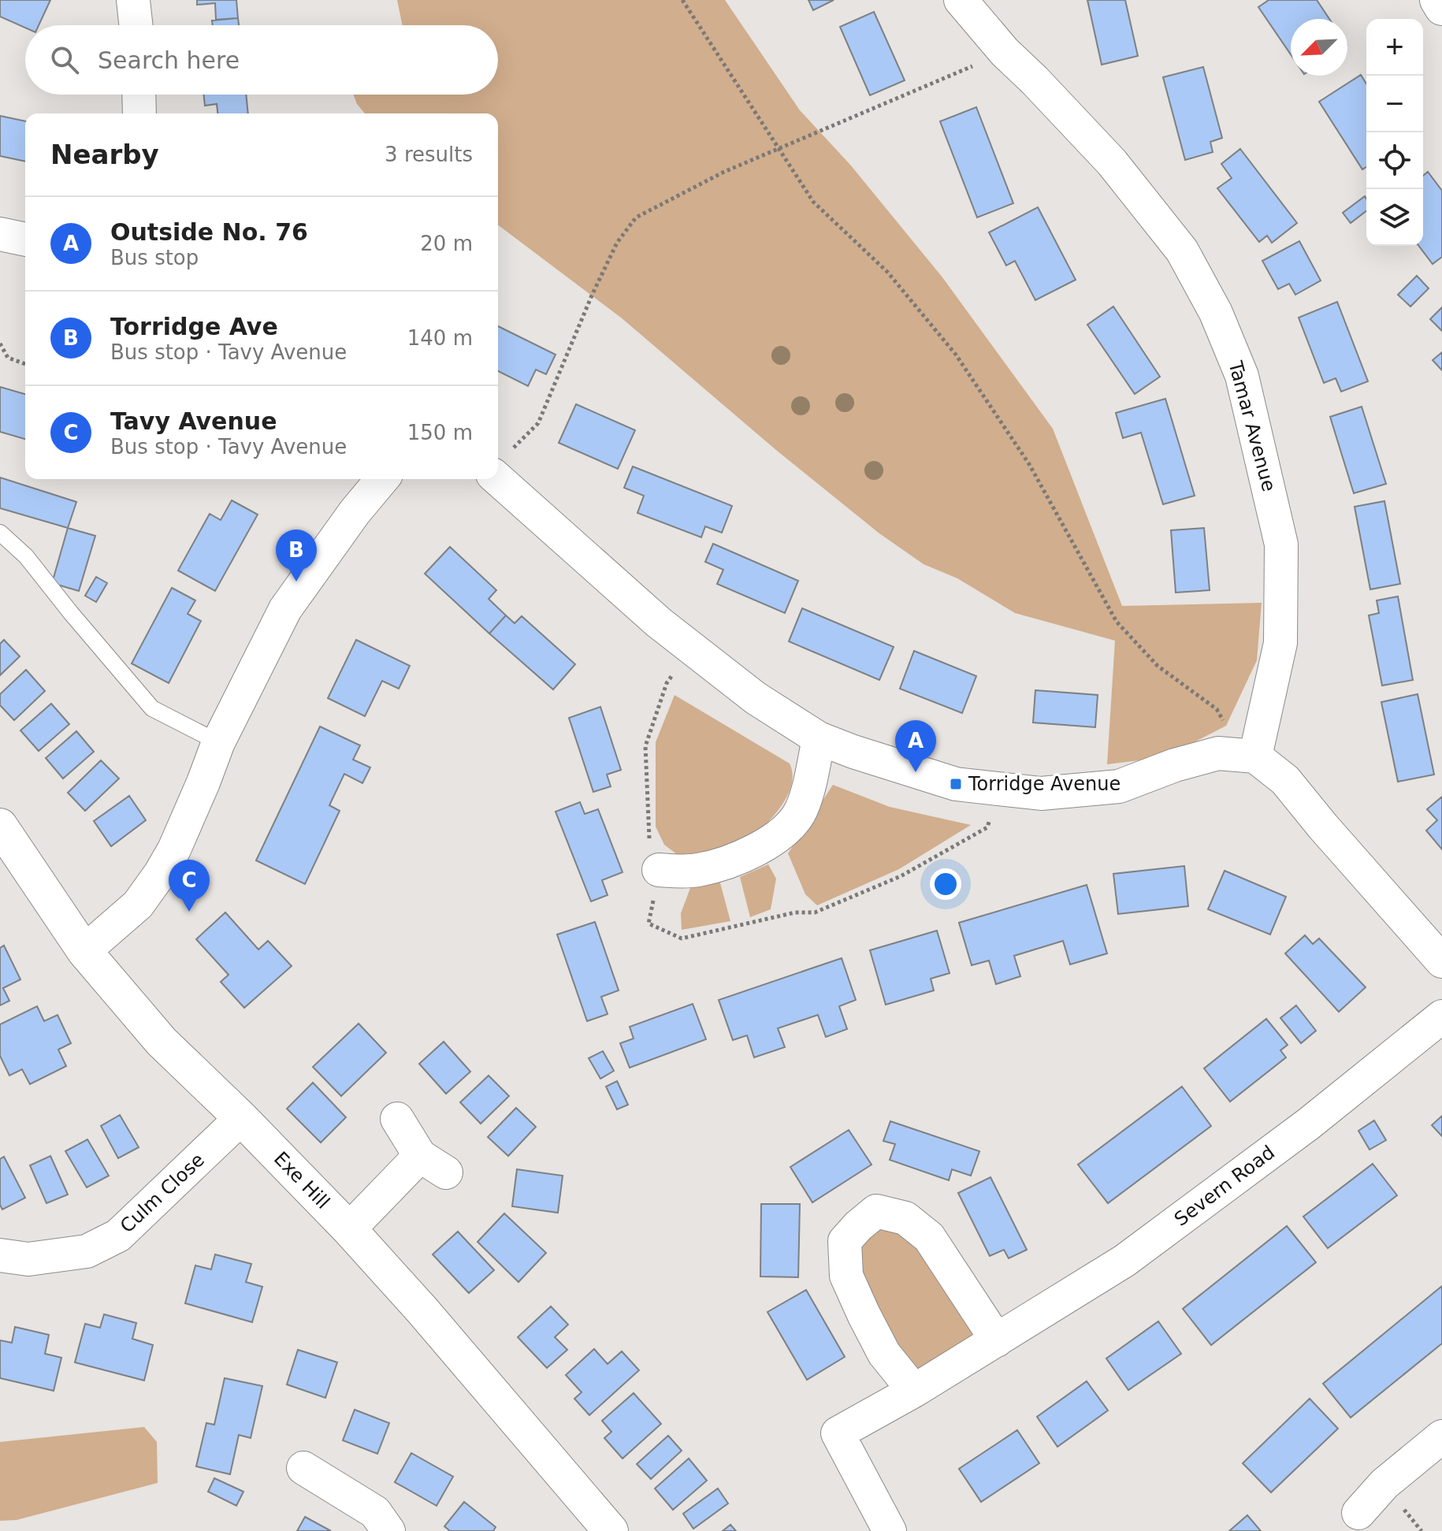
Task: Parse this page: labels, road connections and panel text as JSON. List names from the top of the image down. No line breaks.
{"streets":{"street":["Tamar Avenue","Exe Hill","Severn Road","Culm Close"]},"crossings":[["Exe Hill","Culm Close"]],"places":{"transit":["Torridge Avenue"]},"north":"bottom left","page":{"map_buttons":["+","−"],"search":"Search here","heading":["Nearby","3 results"],"list":[{"mark":"A","name":"Outside No. 76","note":"Bus stop","value":"20 m"},{"mark":"B","name":"Torridge Ave","note":"Bus stop · Tavy Avenue","value":"140 m"},{"mark":"C","name":"Tavy Avenue","note":"Bus stop · Tavy Avenue","value":"150 m"}],"pins":["B","A","C"]}}
